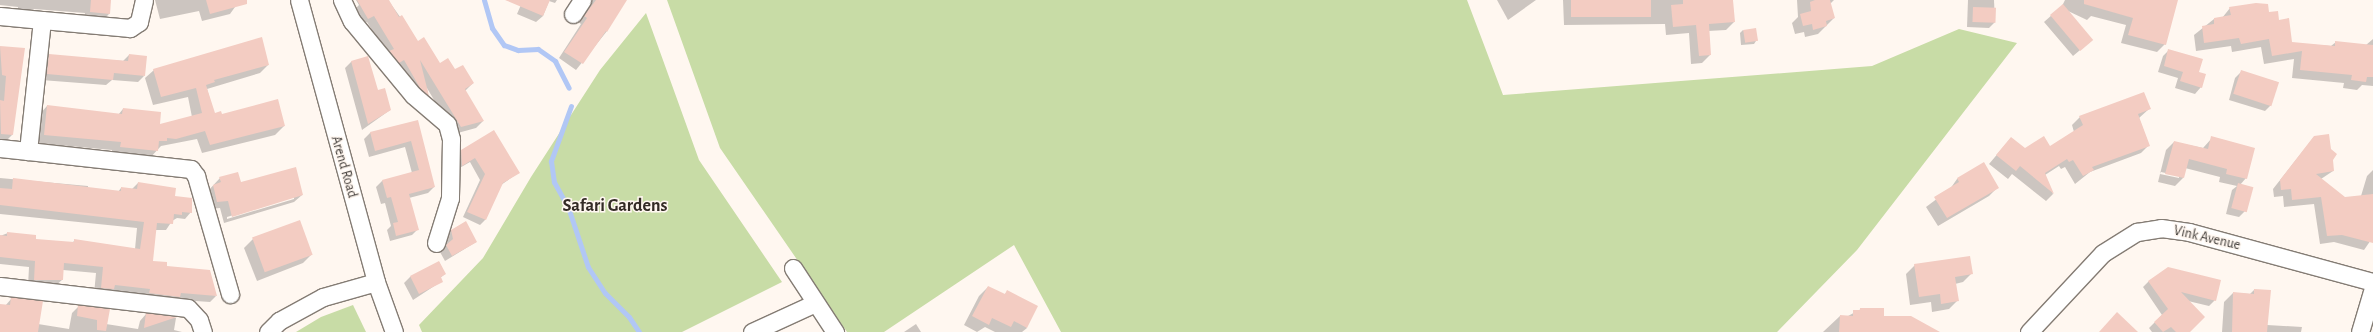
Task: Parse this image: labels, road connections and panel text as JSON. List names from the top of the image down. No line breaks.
{"streets":{"street":["Arend Road","Vink Avenue"]},"districts":["Safari Gardens"]}
